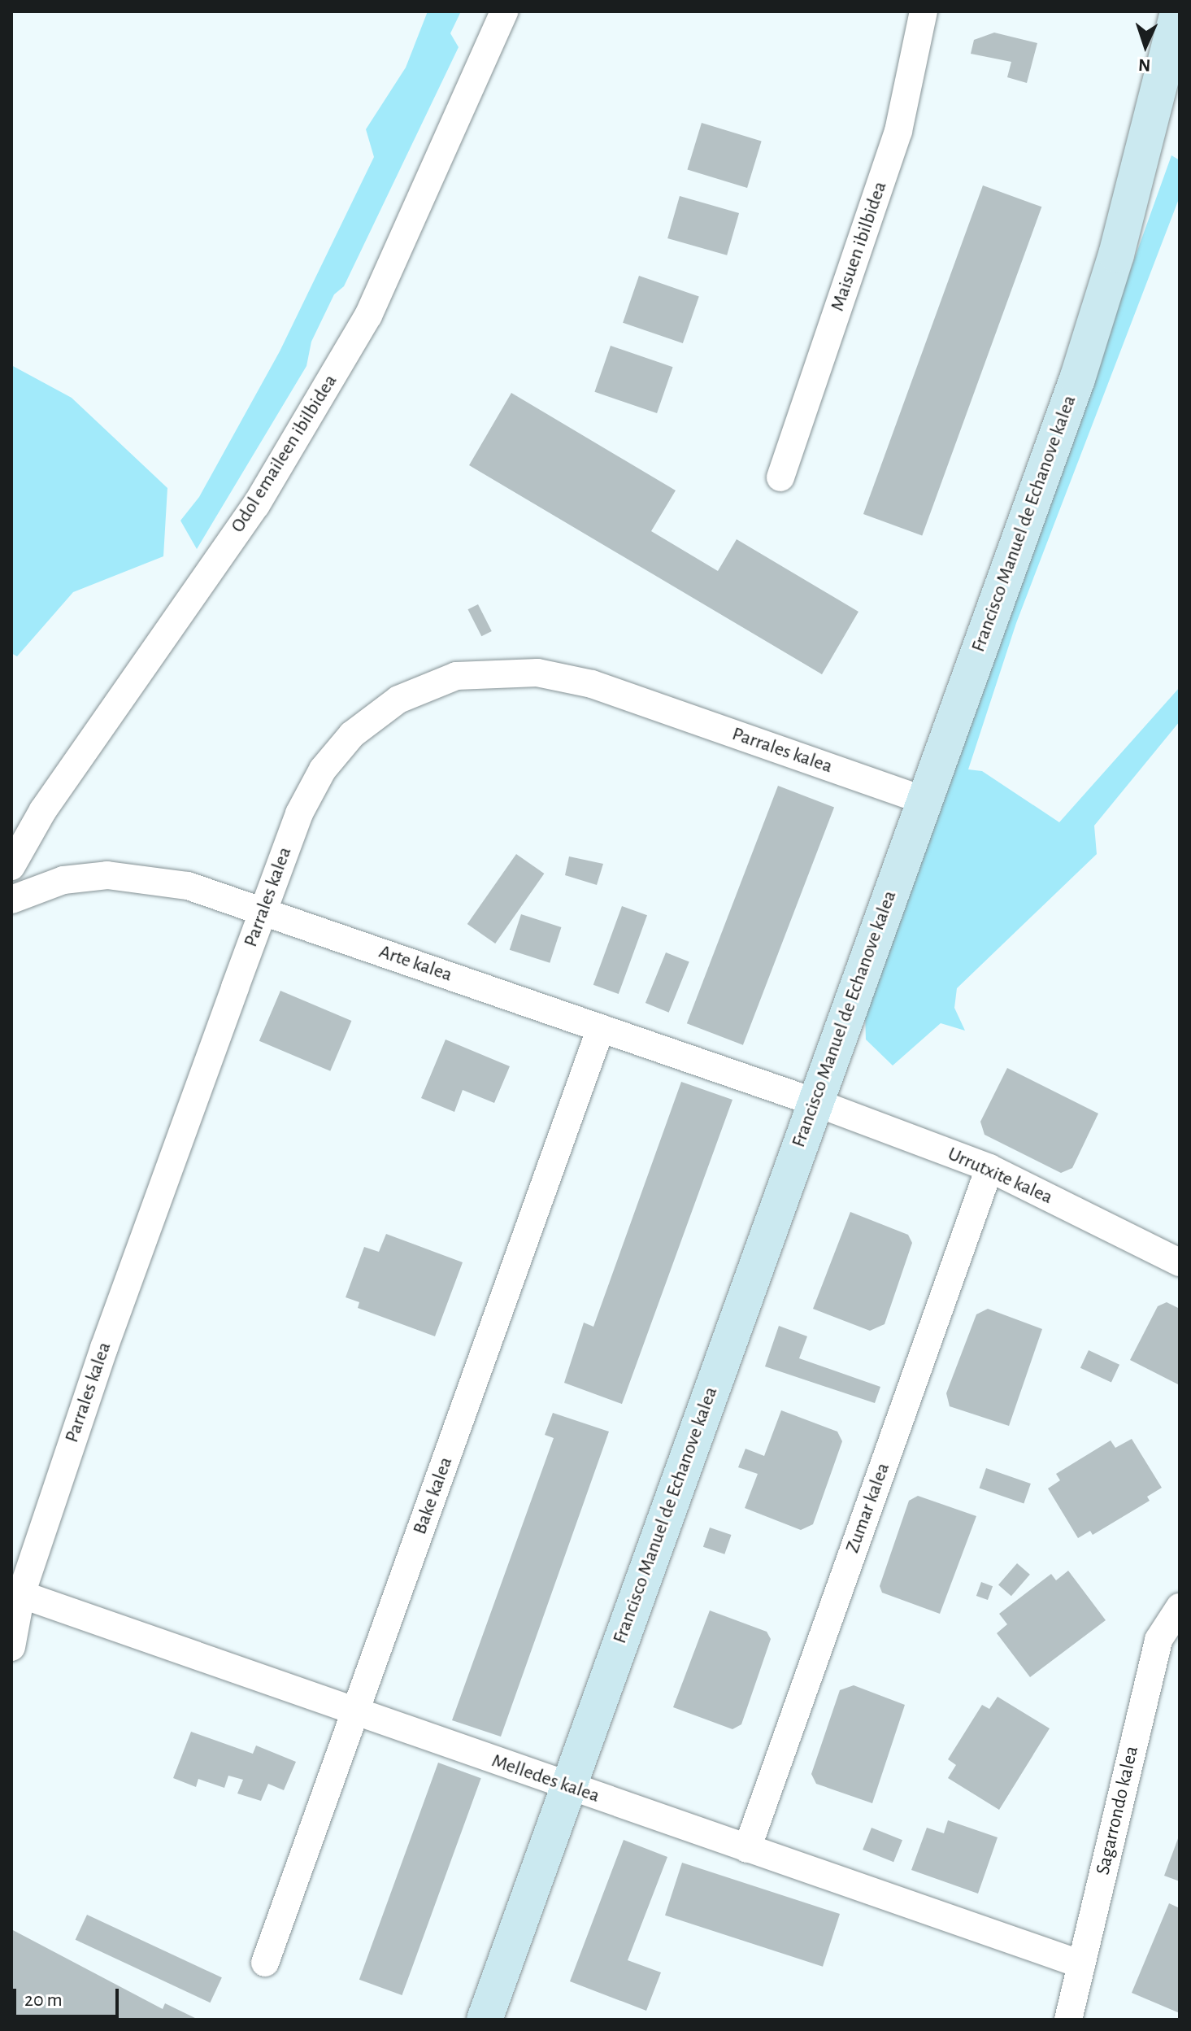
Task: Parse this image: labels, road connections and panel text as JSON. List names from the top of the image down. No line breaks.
{"streets":{"street":["Maisuen ibilbidea","Odol emaileen ibilbidea","Francisco Manuel de Echanove kalea","Parrales kalea","Arte kalea","Urrutxite kalea","Bake kalea","Zumar kalea","Melledes kalea","Sagarrondo kalea"]},"crossings":[["Francisco Manuel de Echanove kalea","Parrales kalea"],["Francisco Manuel de Echanove kalea","Arte kalea"],["Francisco Manuel de Echanove kalea","Urrutxite kalea"],["Francisco Manuel de Echanove kalea","Melledes kalea"],["Parrales kalea","Arte kalea"],["Parrales kalea","Melledes kalea"],["Arte kalea","Urrutxite kalea"],["Arte kalea","Bake kalea"],["Urrutxite kalea","Zumar kalea"],["Bake kalea","Melledes kalea"],["Zumar kalea","Melledes kalea"],["Melledes kalea","Sagarrondo kalea"]],"scale_bar":"20 m","north":"bottom"}
